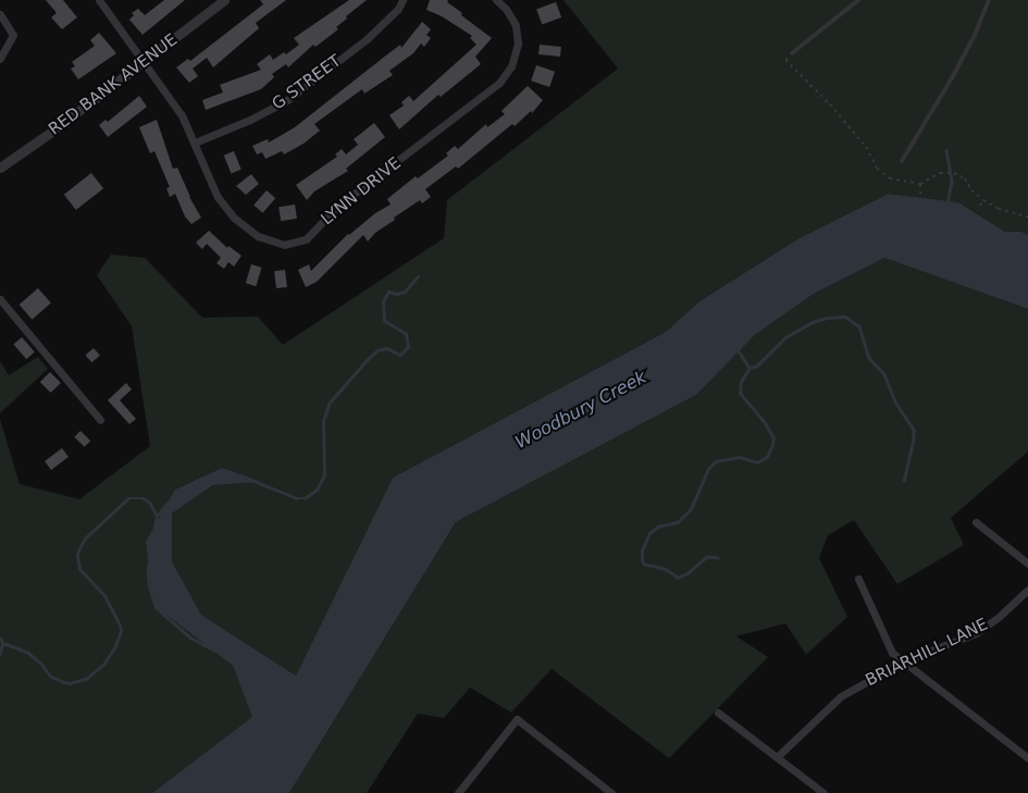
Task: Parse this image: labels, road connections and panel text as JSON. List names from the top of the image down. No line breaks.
{"streets":{"street":["G STREET","RED BANK AVENUE","LYNN DRIVE","BRIARHILL LANE"]},"crossings":[["G STREET","LYNN DRIVE"],["RED BANK AVENUE","LYNN DRIVE"]],"water":["Woodbury Creek"]}
